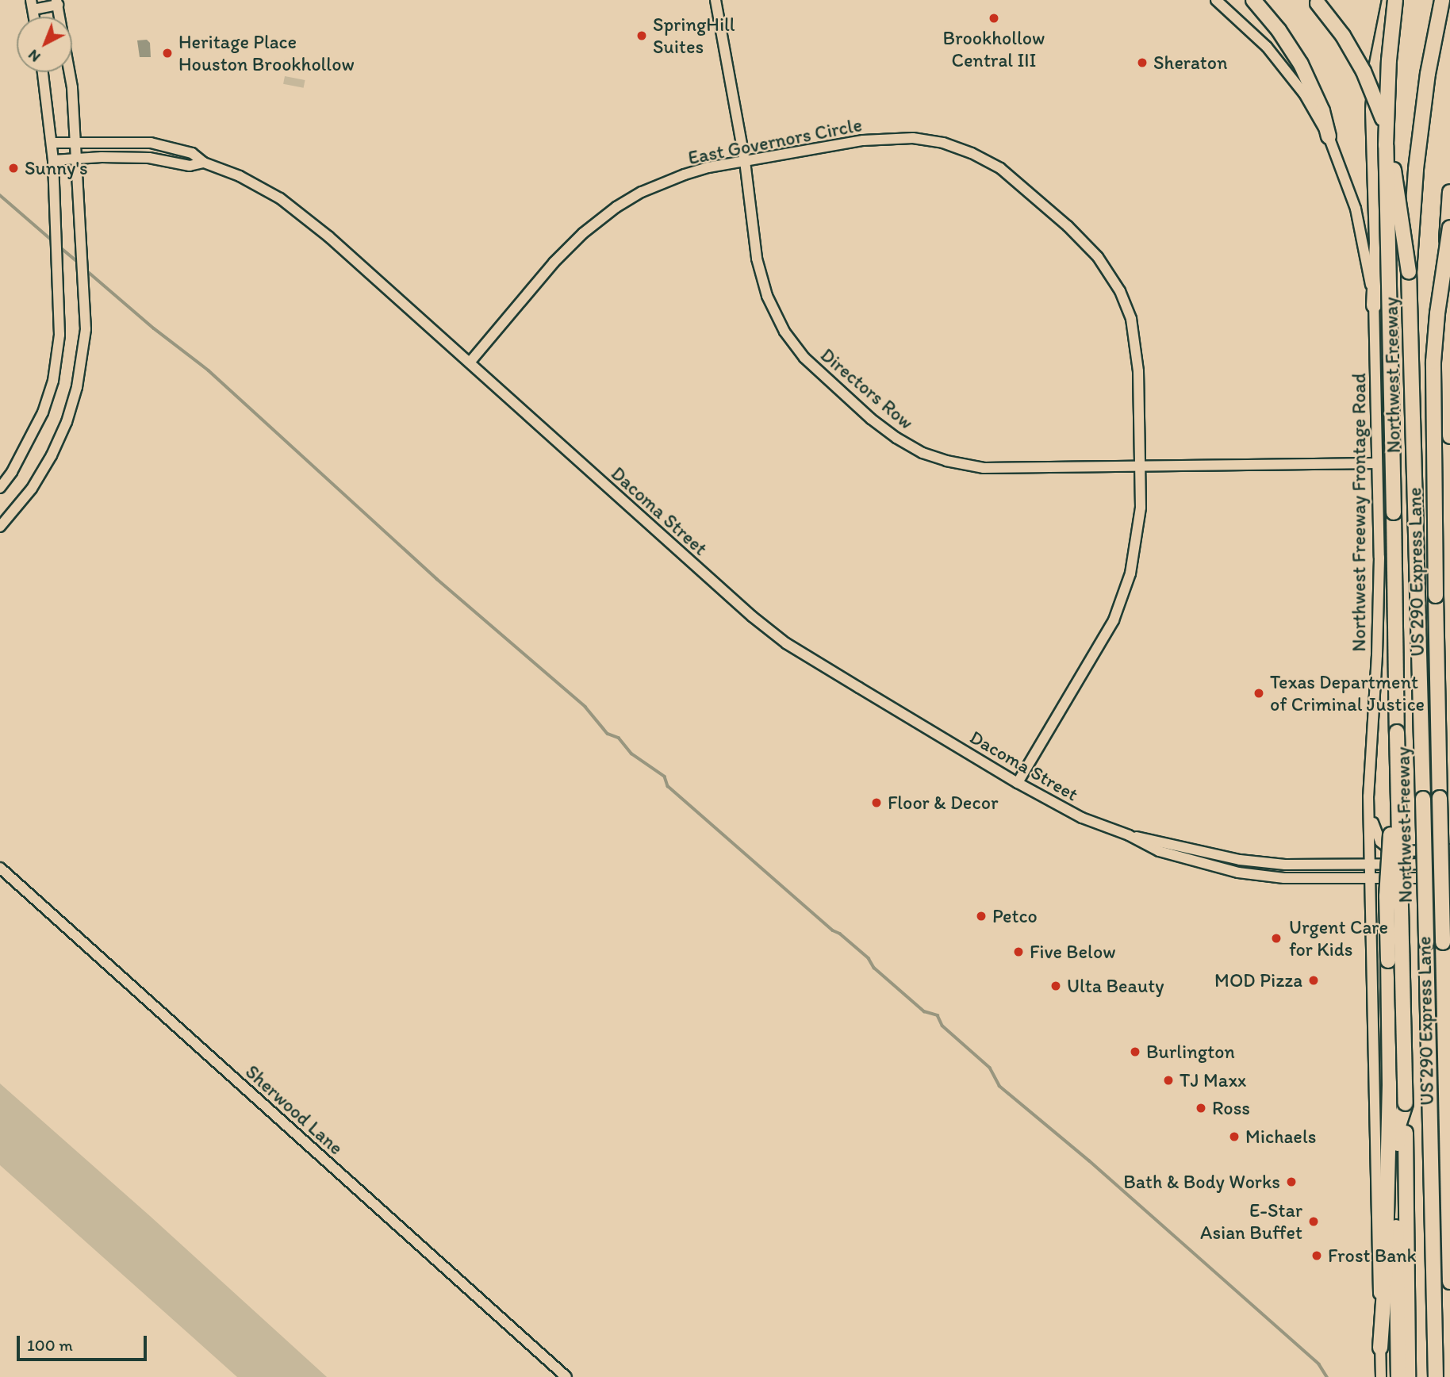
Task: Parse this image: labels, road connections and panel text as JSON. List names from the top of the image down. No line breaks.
{"streets":{"highway":["Northwest Freeway","US 290 Express Lane"],"main road":["East Governors Circle","Directors Row","Dacoma Street","Northwest Freeway Frontage Road","Sherwood Lane"]},"crossings":[["East Governors Circle","Directors Row"],["East Governors Circle","Dacoma Street"],["Directors Row","Northwest Freeway Frontage Road"],["Dacoma Street","Northwest Freeway Frontage Road"]],"places":["Brookhollow Central III","SpringHill Suites","Heritage Place Houston Brookhollow","Sheraton","Sunny's","Texas Department of Criminal Justice","Floor & Decor","Petco","Urgent Care for Kids","Five Below","MOD Pizza","Ulta Beauty","Burlington","TJ Maxx","Ross","Michaels","Bath & Body Works","E-Star Asian Buffet","Frost Bank"],"scale_bar":"100 m","north":"bottom left"}
